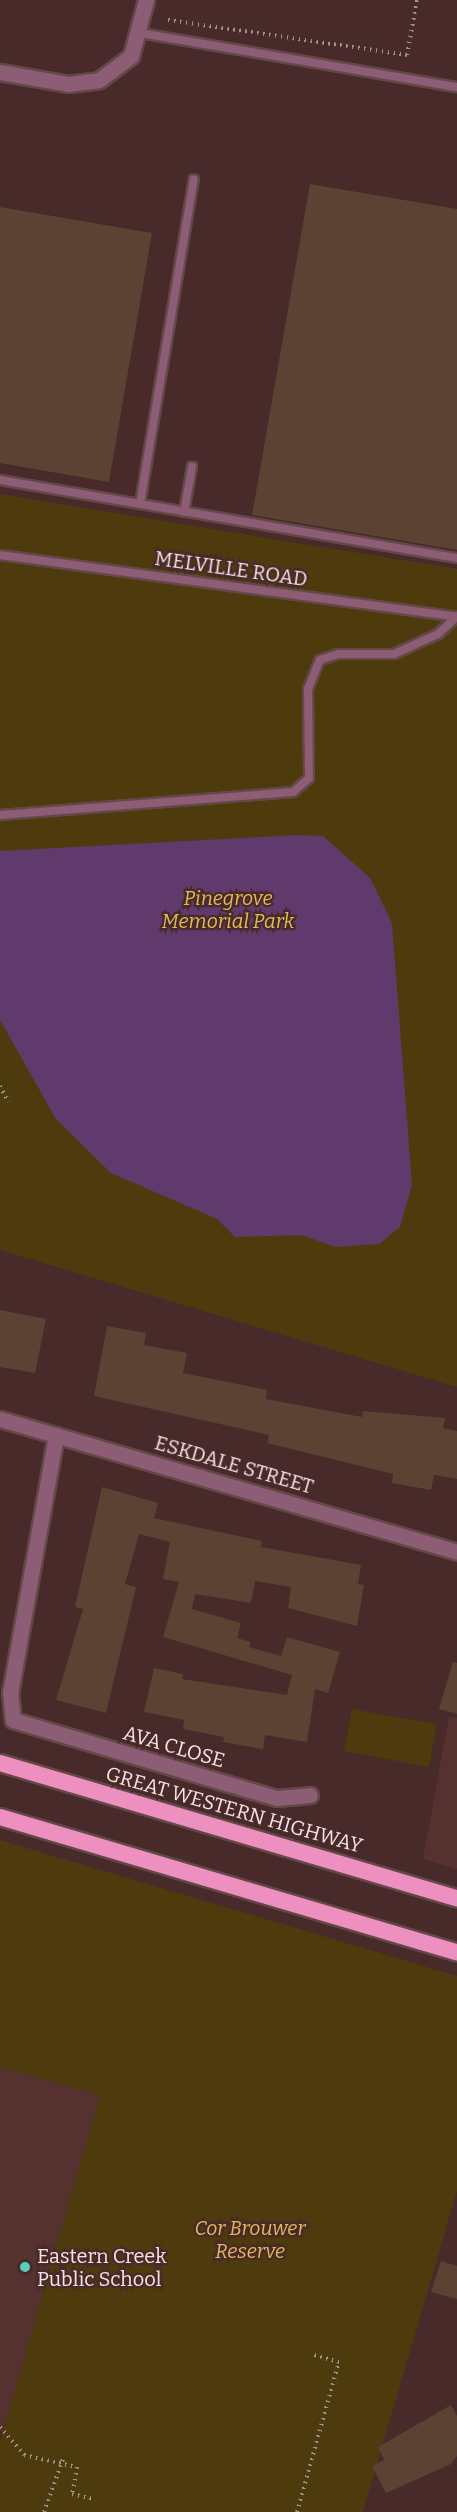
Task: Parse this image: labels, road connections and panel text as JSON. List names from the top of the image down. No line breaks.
{"streets":{"highway":["GREAT WESTERN HIGHWAY"],"street":["ESKDALE STREET","AVA CLOSE"],"lane":["MELVILLE ROAD"]},"crossings":[["ESKDALE STREET","AVA CLOSE"]],"parks":["Pinegrove Memorial Park","Cor Brouwer Reserve"],"places":["Eastern Creek Public School"]}
